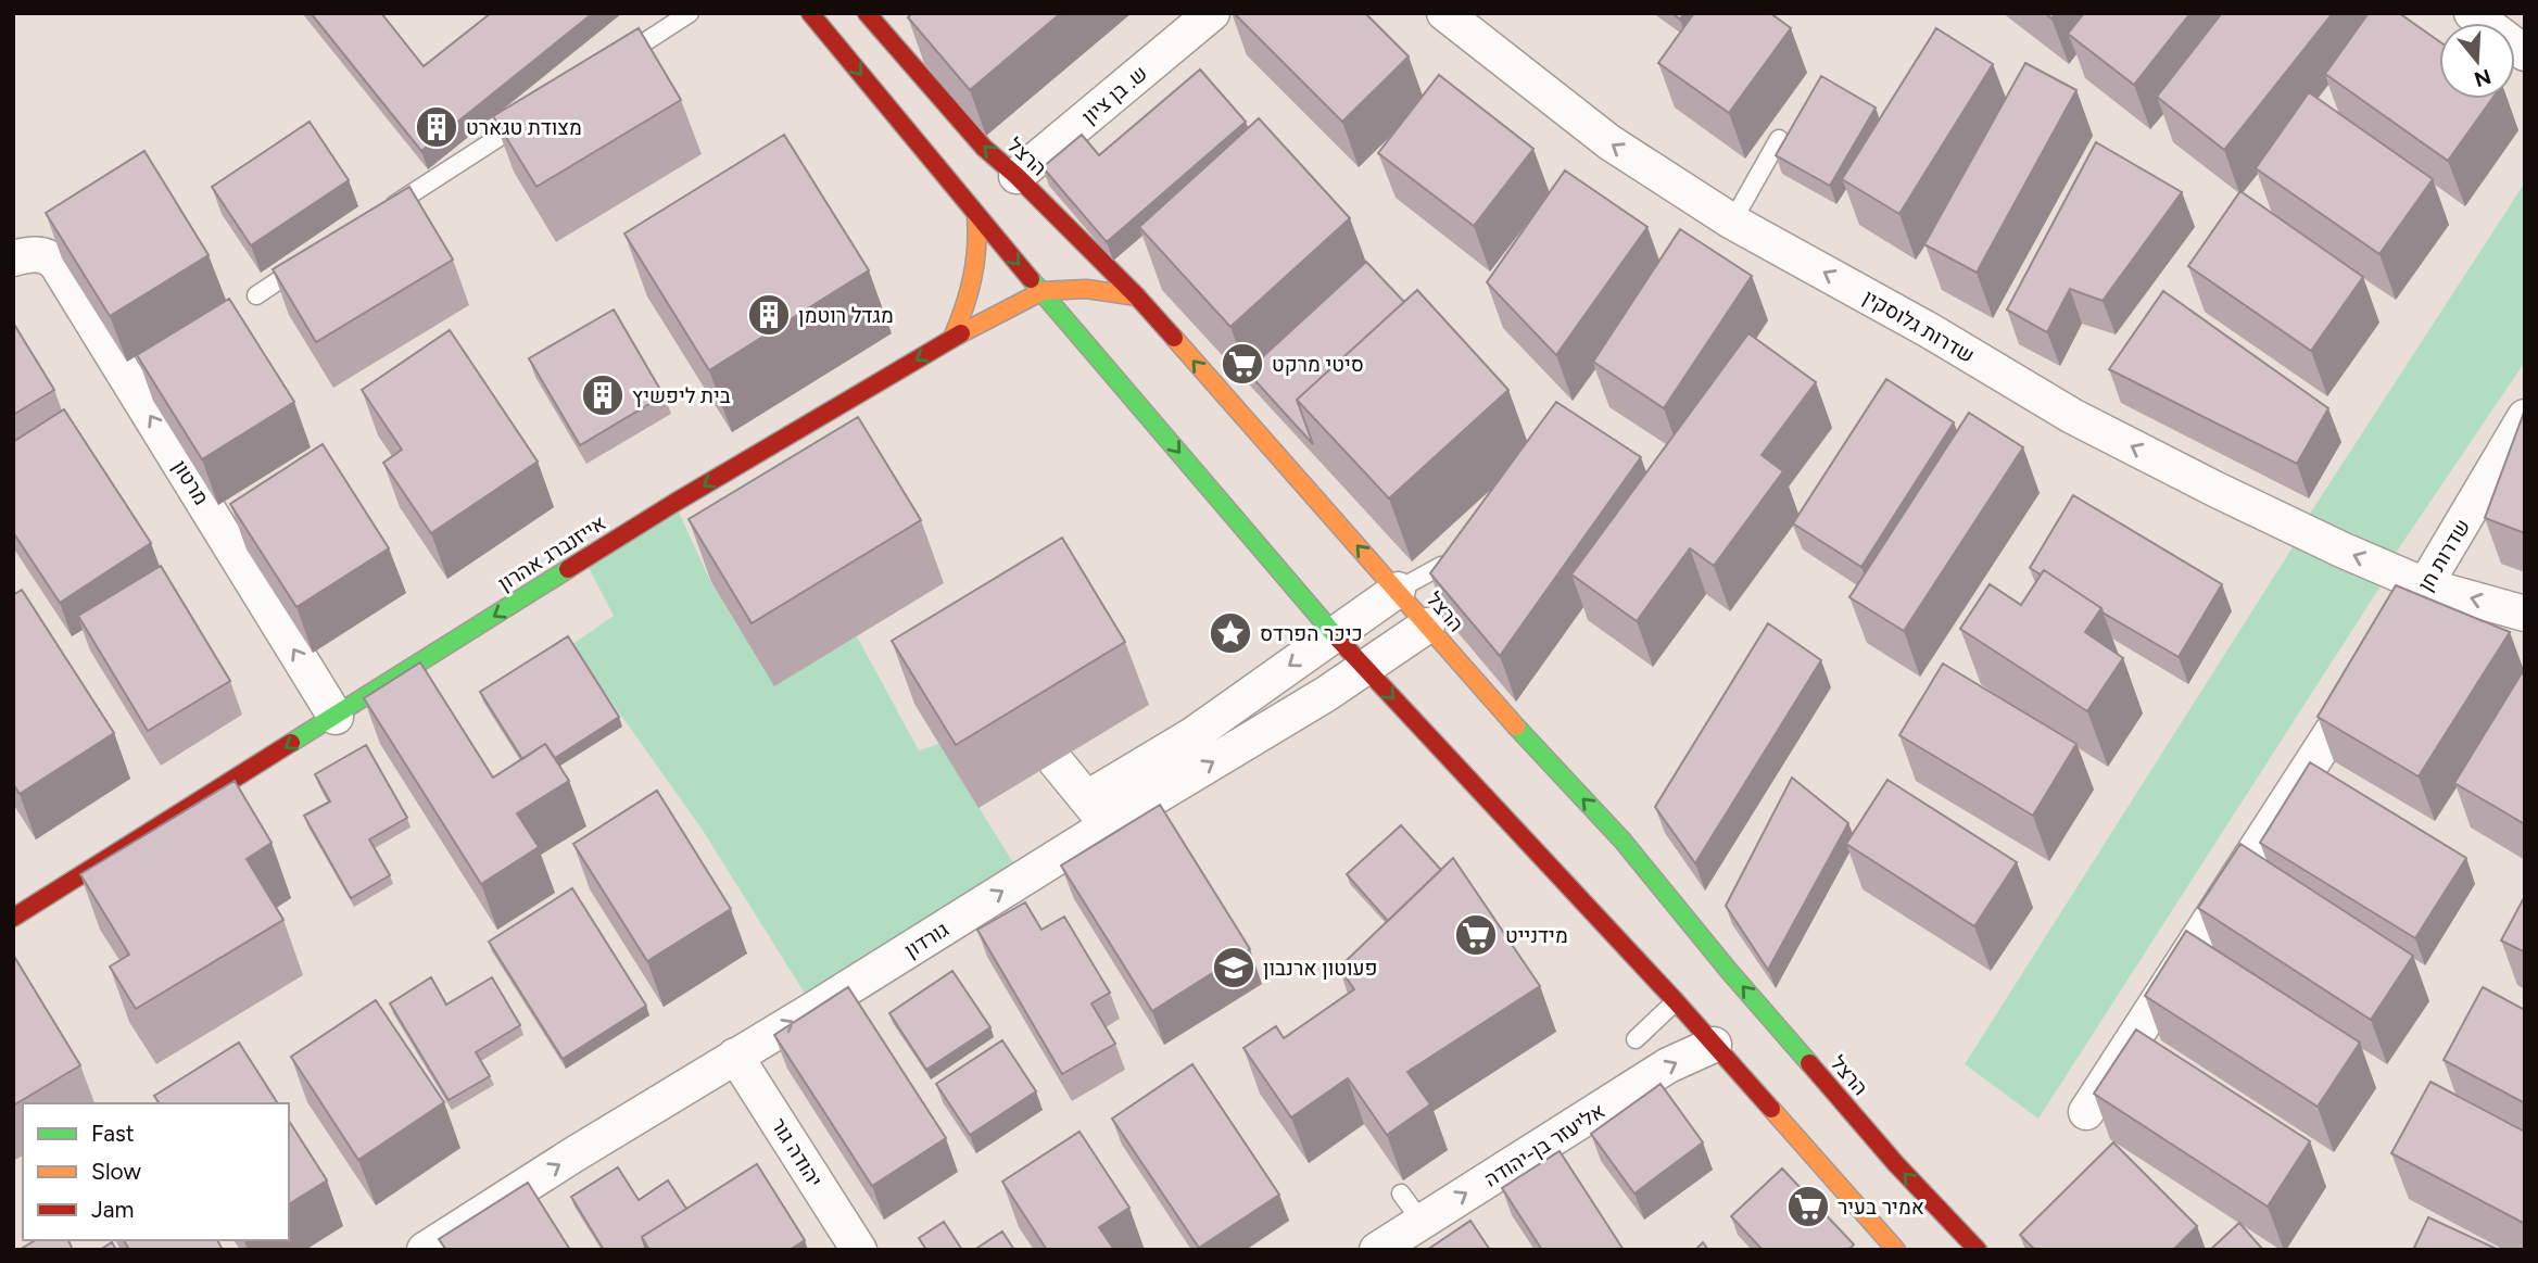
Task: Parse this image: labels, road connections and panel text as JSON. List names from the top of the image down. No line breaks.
{"streets":{"main road":["הרצל","אייזנברג אהרון"],"street":["ש. בן ציון","שדרות גלוסקין","מרטון","שדרות חן","גורדון","אליעזר בן-יהודה","יהודה גור"]},"crossings":[["ש. בן ציון","הרצל"],["הרצל","אייזנברג אהרון"],["הרצל","גורדון"],["שדרות גלוסקין","שדרות חן"],["מרטון","אייזנברג אהרון"],["גורדון","יהודה גור"]],"one_way":["שדרות גלוסקין","מרטון","אייזנברג אהרון","גורדון","אליעזר בן-יהודה"],"places":{"building":["מצודת טגארט","מגדל רוטמן","בית ליפשיץ"],"supermarket":["סיטי מרקט","מידנייט","אמיר בעיר"],"place":["כיכר הפרדס"],"school or university":["פעוטון ארנבון"]},"legend":["Fast","Slow","Jam"],"north":"bottom"}
